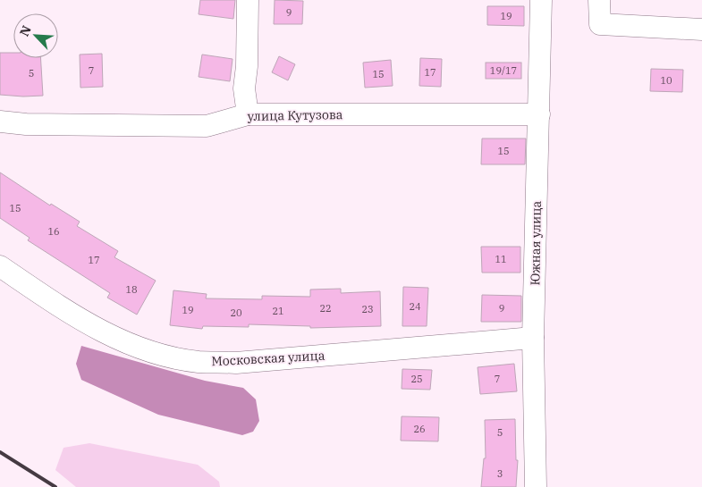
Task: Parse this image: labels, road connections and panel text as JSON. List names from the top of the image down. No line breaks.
{"streets":{"street":["улица Кутузова","Южная улица","Московская улица"]},"crossings":[["улица Кутузова","Южная улица"],["Южная улица","Московская улица"]],"house_numbers":["9","19","7","19/17","17","5","15","10","15","15","16","11","17","18","24","22","9","23","19","21","20","25","7","26","5","3"],"north":"top left"}
